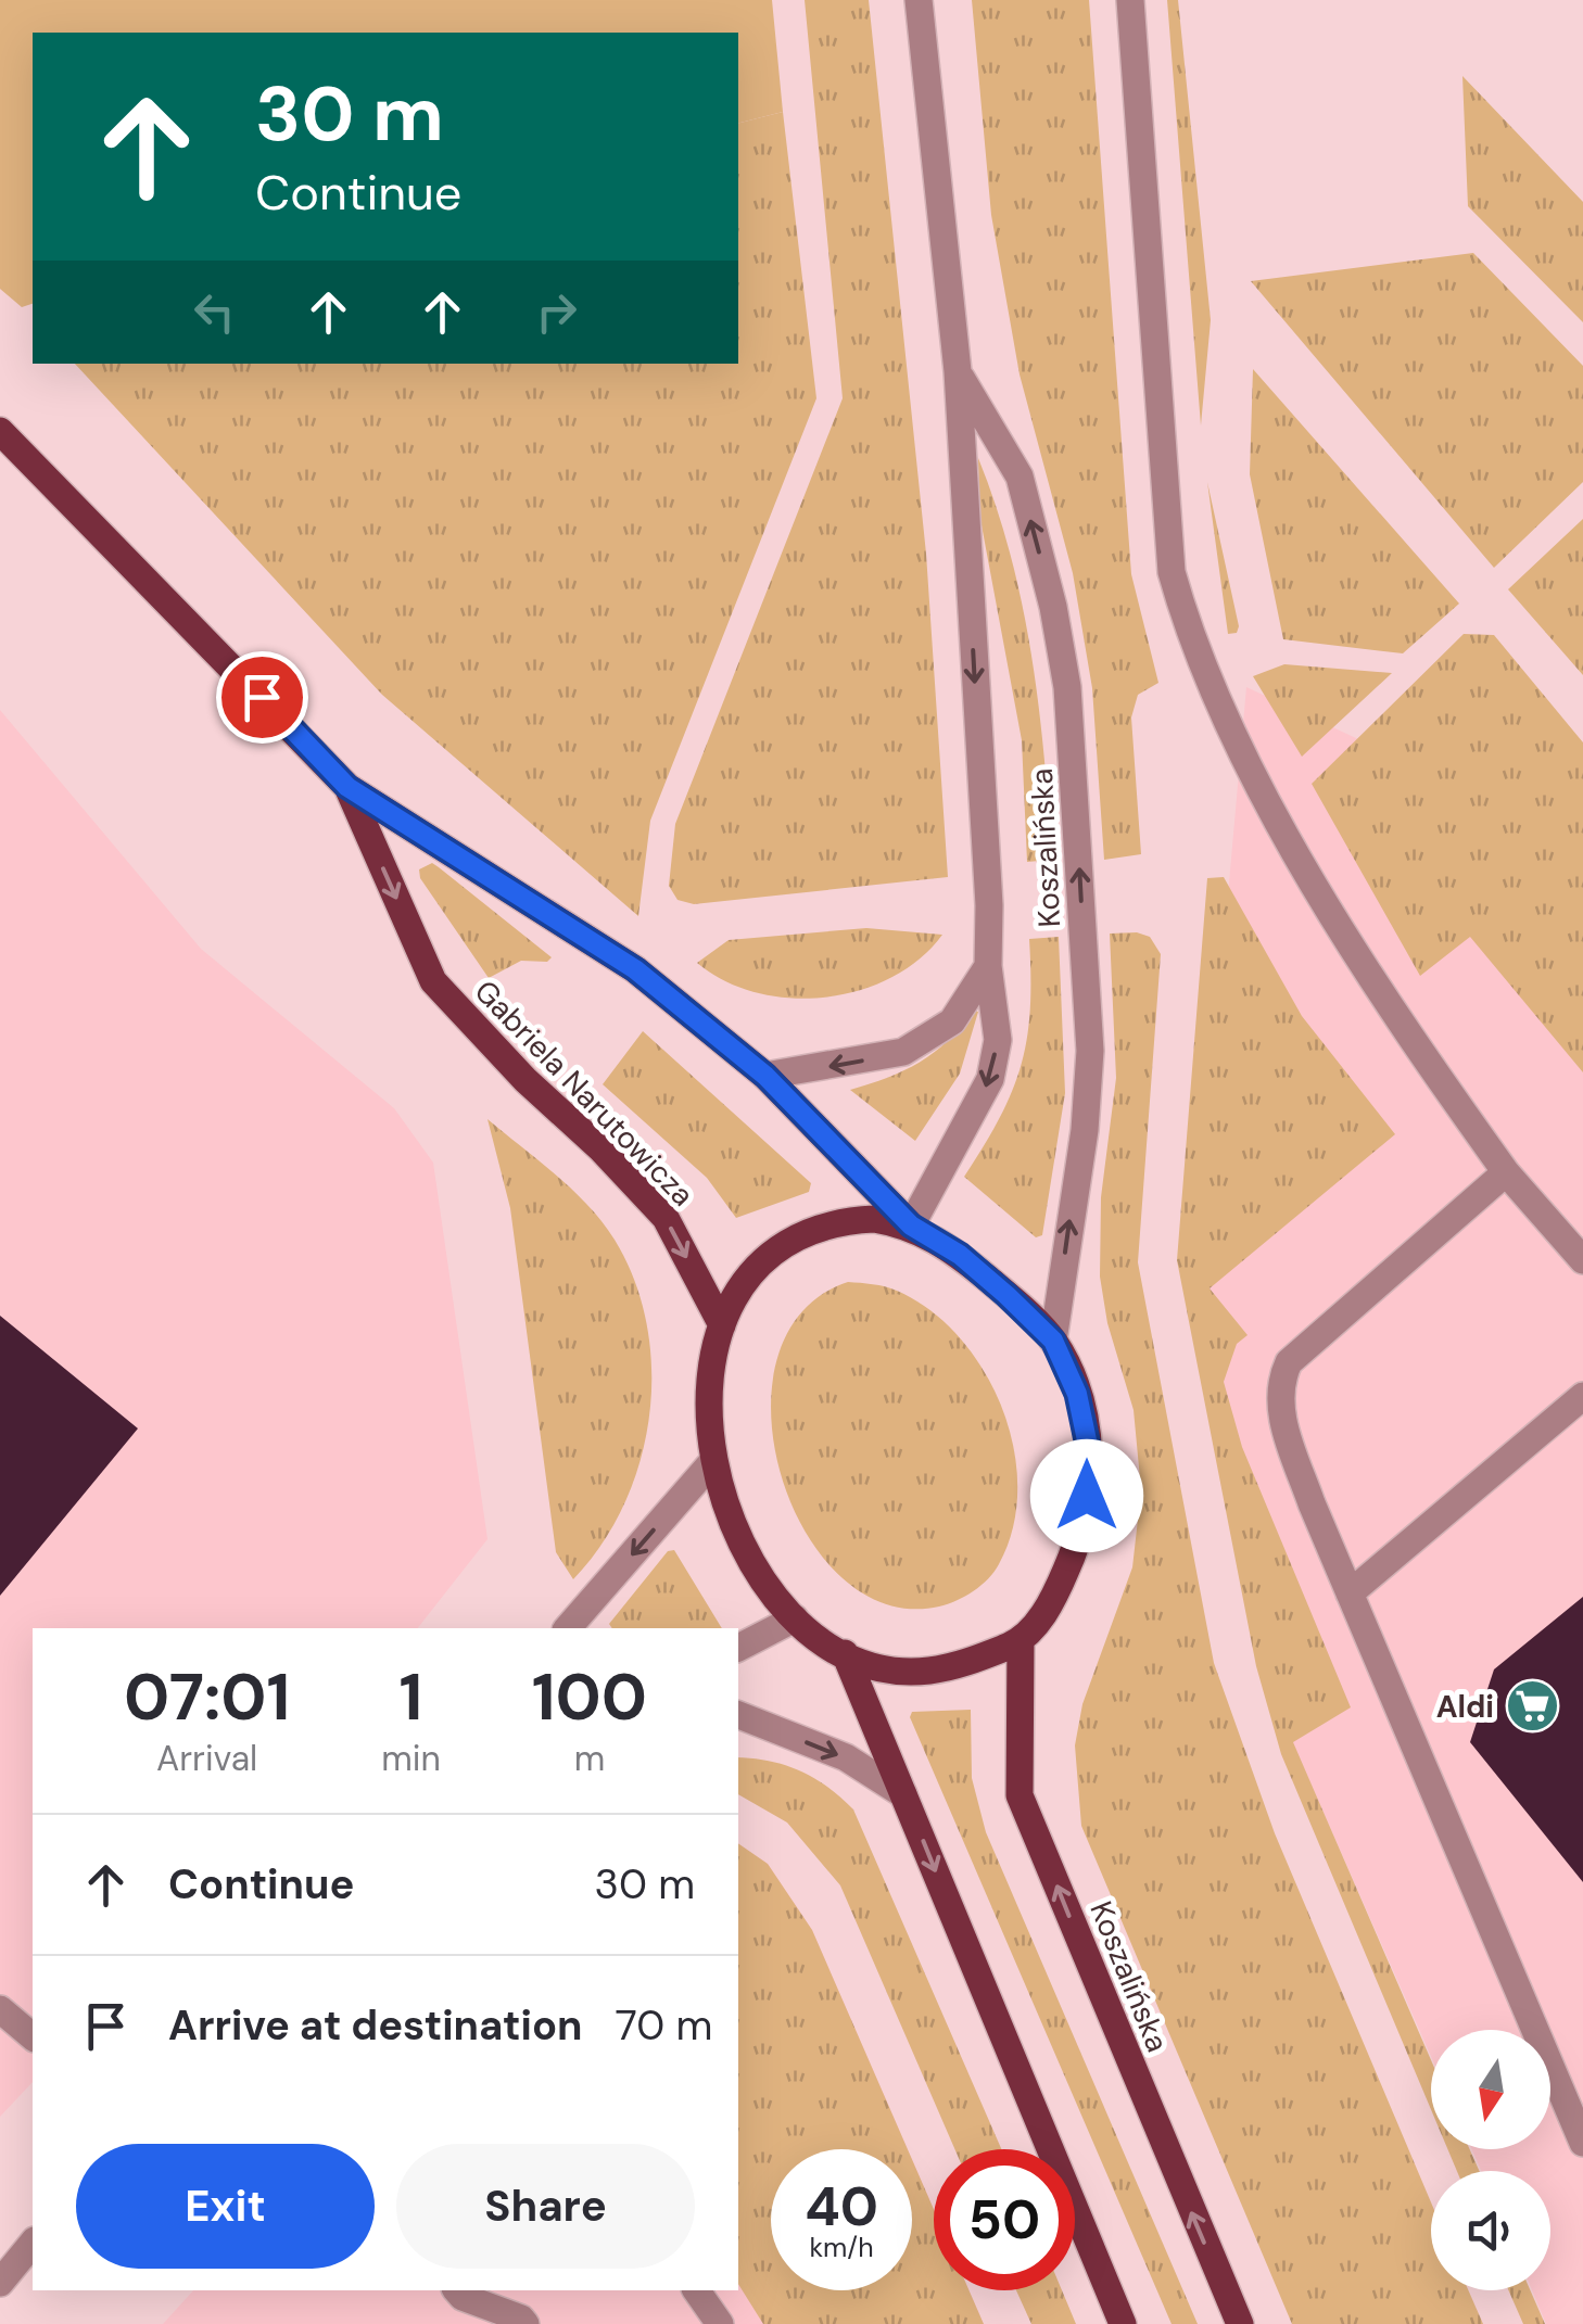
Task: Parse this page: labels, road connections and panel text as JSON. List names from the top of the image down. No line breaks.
{"streets":{"main road":["Koszalińska","Gabriela Narutowicza"]},"crossings":[["Koszalińska","Gabriela Narutowicza"]],"places":{"supermarket":["Aldi"]},"north":"bottom","page":{"turn":["30 m","Continue"],"eta":["07:01","Arrival","1","min","100","m"],"list":[{"name":"Continue","value":"30 m"},{"name":"Arrive at destination","value":"70 m"}],"buttons":["Exit","Share"],"speed":"40 km/h","limit":"50"}}
